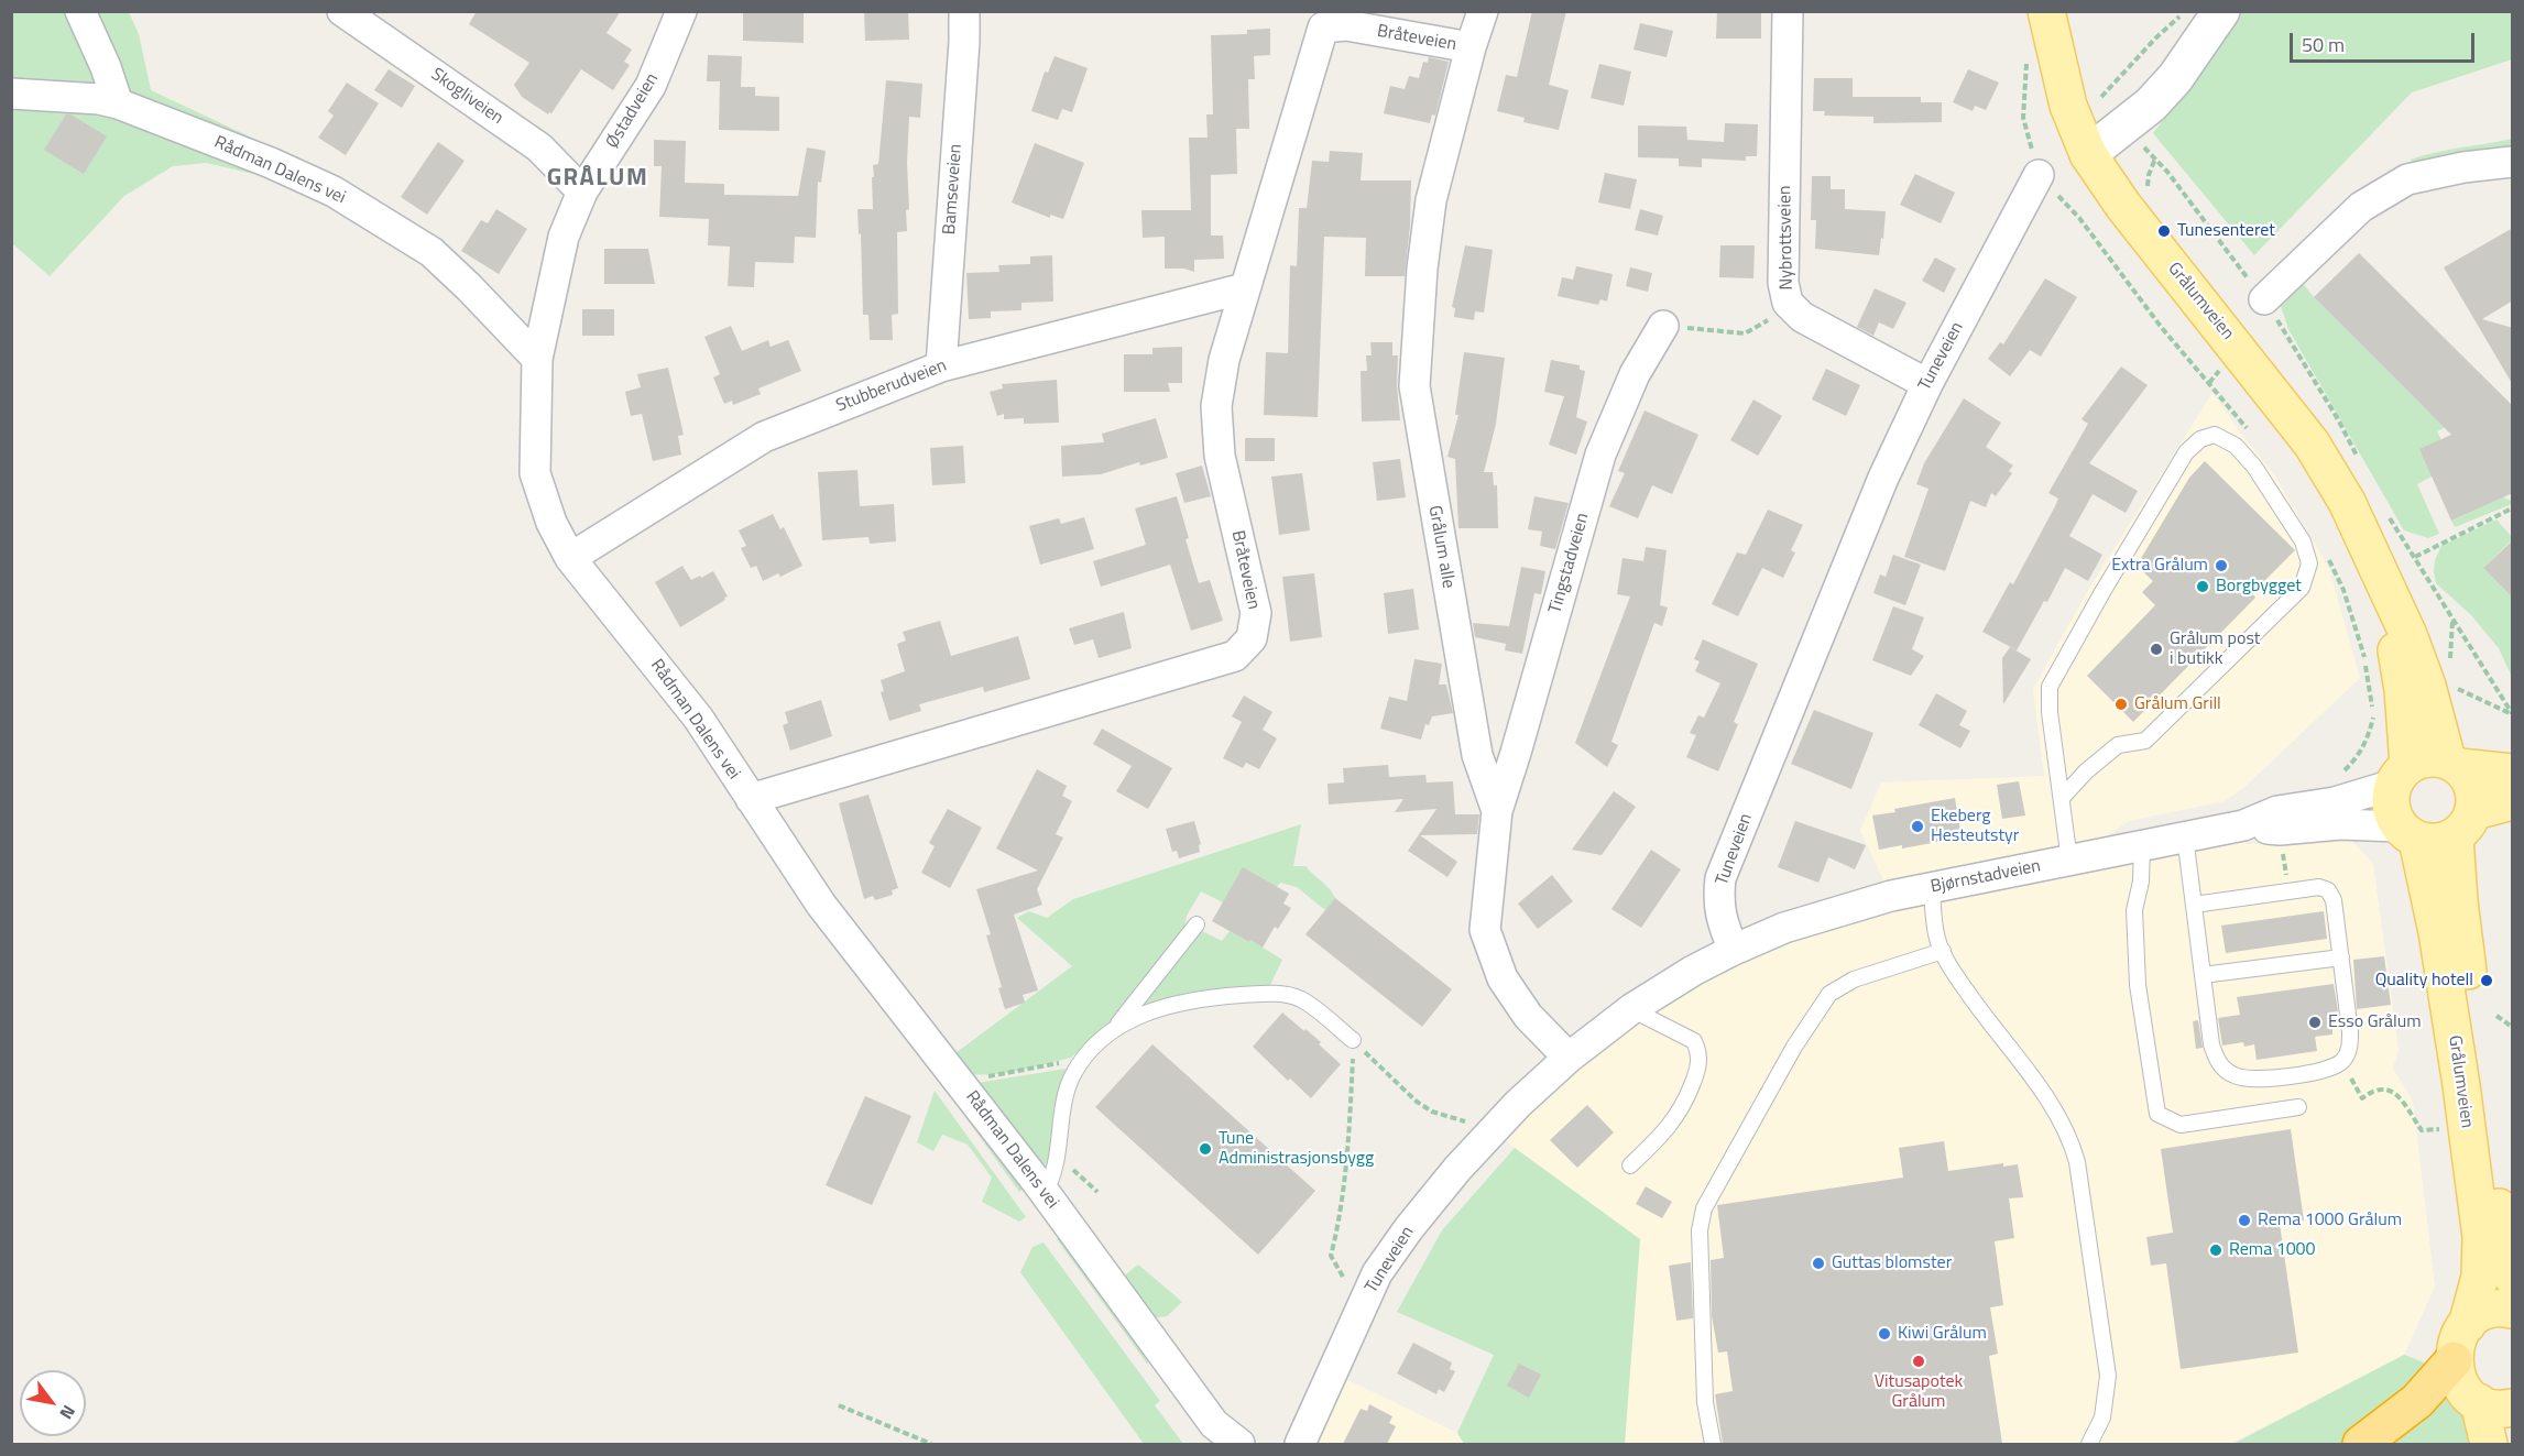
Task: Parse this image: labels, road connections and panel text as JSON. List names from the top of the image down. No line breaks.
{"streets":{"main road":["Grålumveien"],"street":["Bråteveien","Skogliveien","Østadveien","Rådman Dalens vei","Bamseveien","Nybrottsveien","Tuneveien","Stubberudveien","Grålum alle","Tingstadveien","Bjørnstadveien"]},"crossings":[["Bråteveien","Rådman Dalens vei"],["Bråteveien","Stubberudveien"],["Bråteveien","Grålum alle"],["Skogliveien","Østadveien"],["Østadveien","Rådman Dalens vei"],["Rådman Dalens vei","Stubberudveien"],["Bamseveien","Stubberudveien"],["Nybrottsveien","Tuneveien"],["Grålumveien","Bjørnstadveien"],["Tuneveien","Grålum alle"],["Tuneveien","Bjørnstadveien"],["Grålum alle","Tingstadveien"]],"districts":["GRÅLUM"],"places":["Tunesenteret","Extra Grålum","Borgbygget","Grålum post i butikk","Grålum Grill","Ekeberg Hesteutstyr","Quality hotell","Esso Grålum","Tune Administrasjonsbygg","Rema 1000 Grålum","Rema 1000","Guttas blomster","Kiwi Grålum","Vitusapotek Grålum"],"scale_bar":"50 m","north":"bottom right"}
